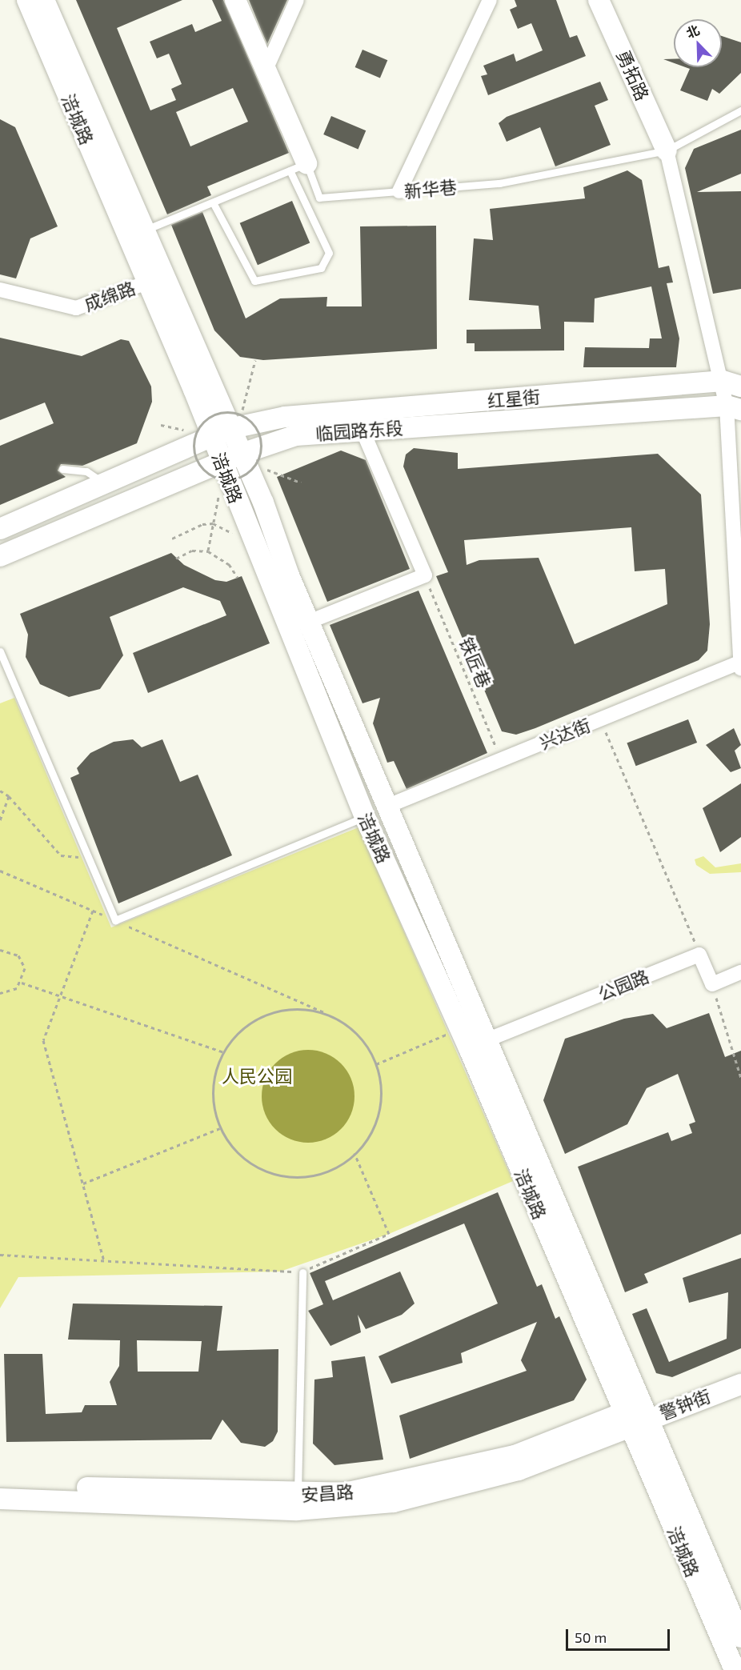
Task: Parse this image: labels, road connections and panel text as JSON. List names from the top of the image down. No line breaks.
{"streets":{"street":["勇拓路","涪城路","成绵路","红星街","临园路东段","兴达街","公园路","警钟街","安昌路"],"lane":["新华巷"],"path":["铁匠巷"]},"crossings":[["勇拓路","新华巷"],["涪城路","成绵路"],["涪城路","红星街"],["涪城路","临园路东段"],["涪城路","兴达街"],["涪城路","公园路"],["涪城路","警钟街"],["涪城路","安昌路"],["铁匠巷","兴达街"],["警钟街","安昌路"]],"parks":["人民公园"],"scale_bar":"50 m","north":"top left"}
